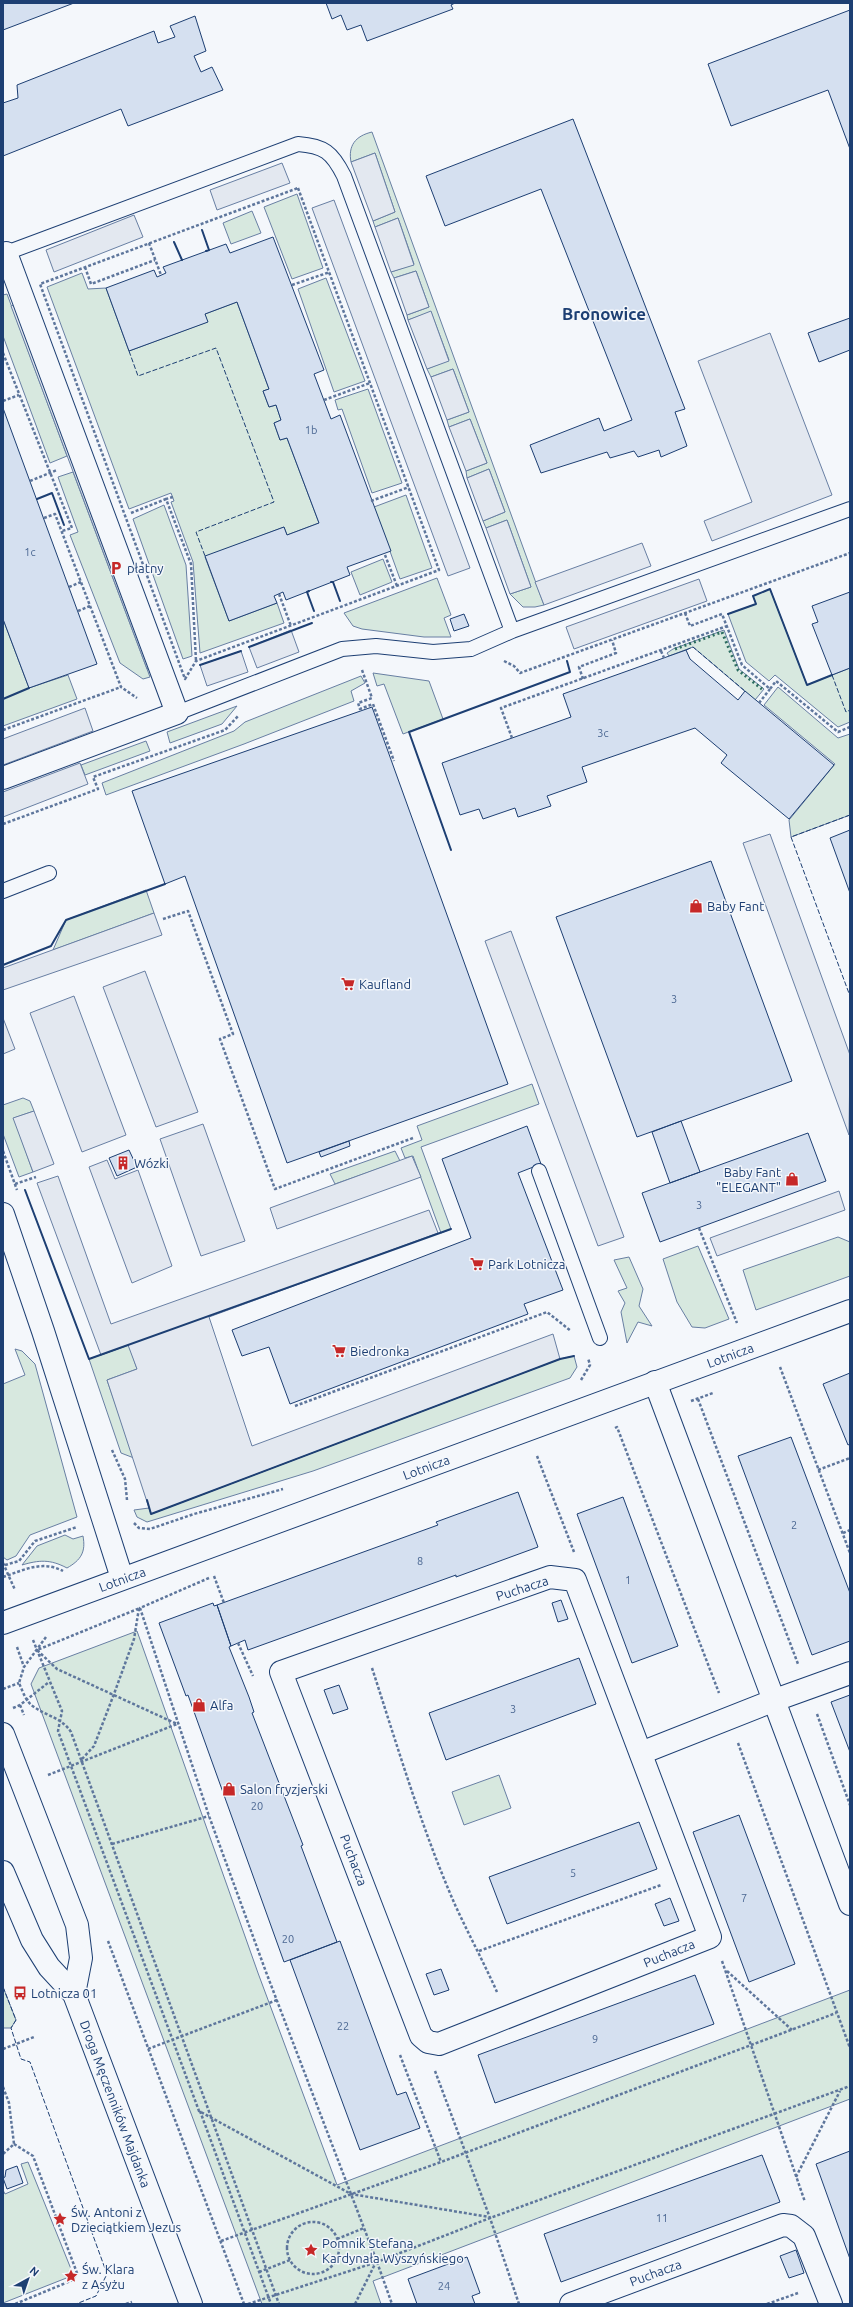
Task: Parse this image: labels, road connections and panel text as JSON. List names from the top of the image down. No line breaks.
{"streets":{"street":["Lotnicza","Puchacza","Droga Męczenników Majdanka"]},"districts":["Bronowice"],"places":{"parking":["płatny"],"shop":["Baby Fant","Baby Fant \"ELEGANT\"","Alfa","Salon fryzjerski"],"supermarket":["Kaufland","Park Lotnicza","Biedronka"],"building":["Wózki"],"bus stop":["Lotnicza 01"],"place":["Św. Antoni z Dzieciątkiem Jezus","Pomnik Stefana Kardynała Wyszyńskiego","Św. Klara z Asyżu"]},"house_numbers":["1b","1c","3c","3","3","2","8","1","3","20","5","7","20","22","9","11","24"],"north":"top right"}
